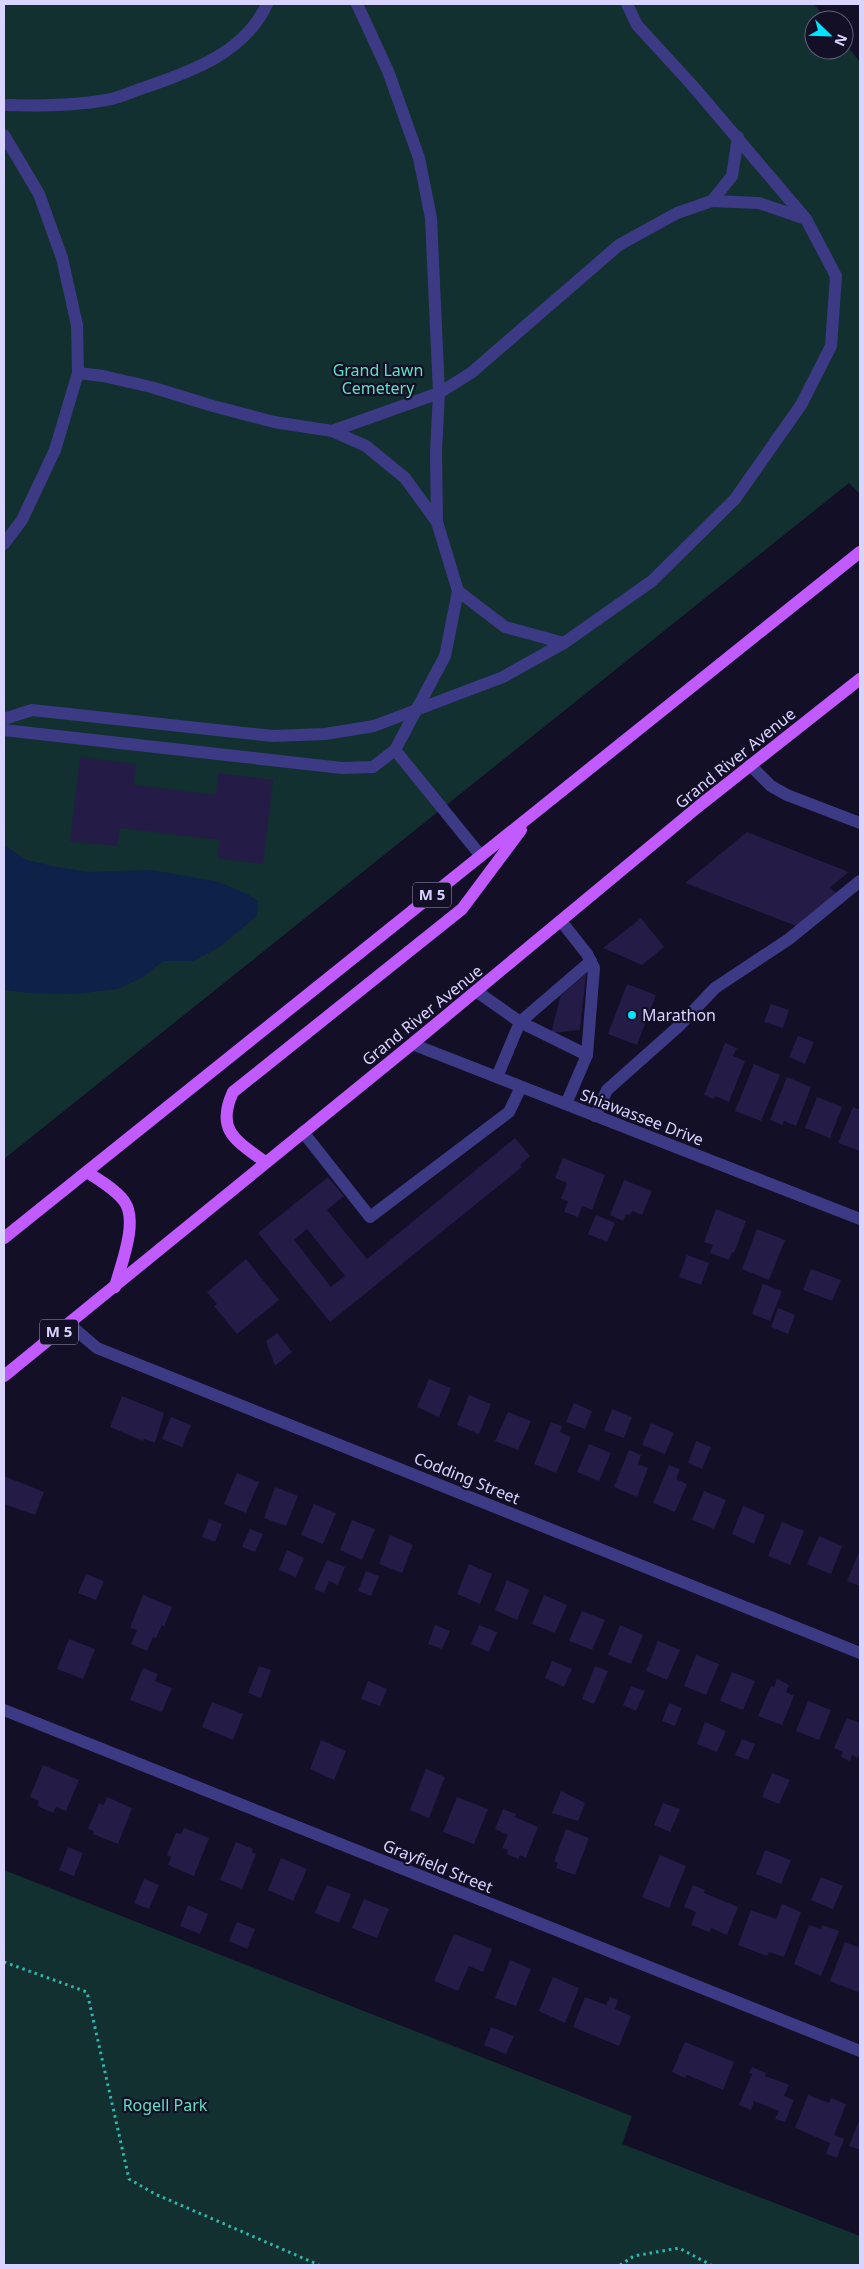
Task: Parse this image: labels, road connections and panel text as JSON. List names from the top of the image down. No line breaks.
{"streets":{"main road":["Grand River Avenue","M 5"],"street":["Shiawassee Drive","Codding Street","Grayfield Street"]},"crossings":[["Grand River Avenue","Shiawassee Drive"],["Grand River Avenue","Codding Street"]],"parks":["Grand Lawn Cemetery","Rogell Park"],"places":["Marathon"],"north":"bottom right"}
